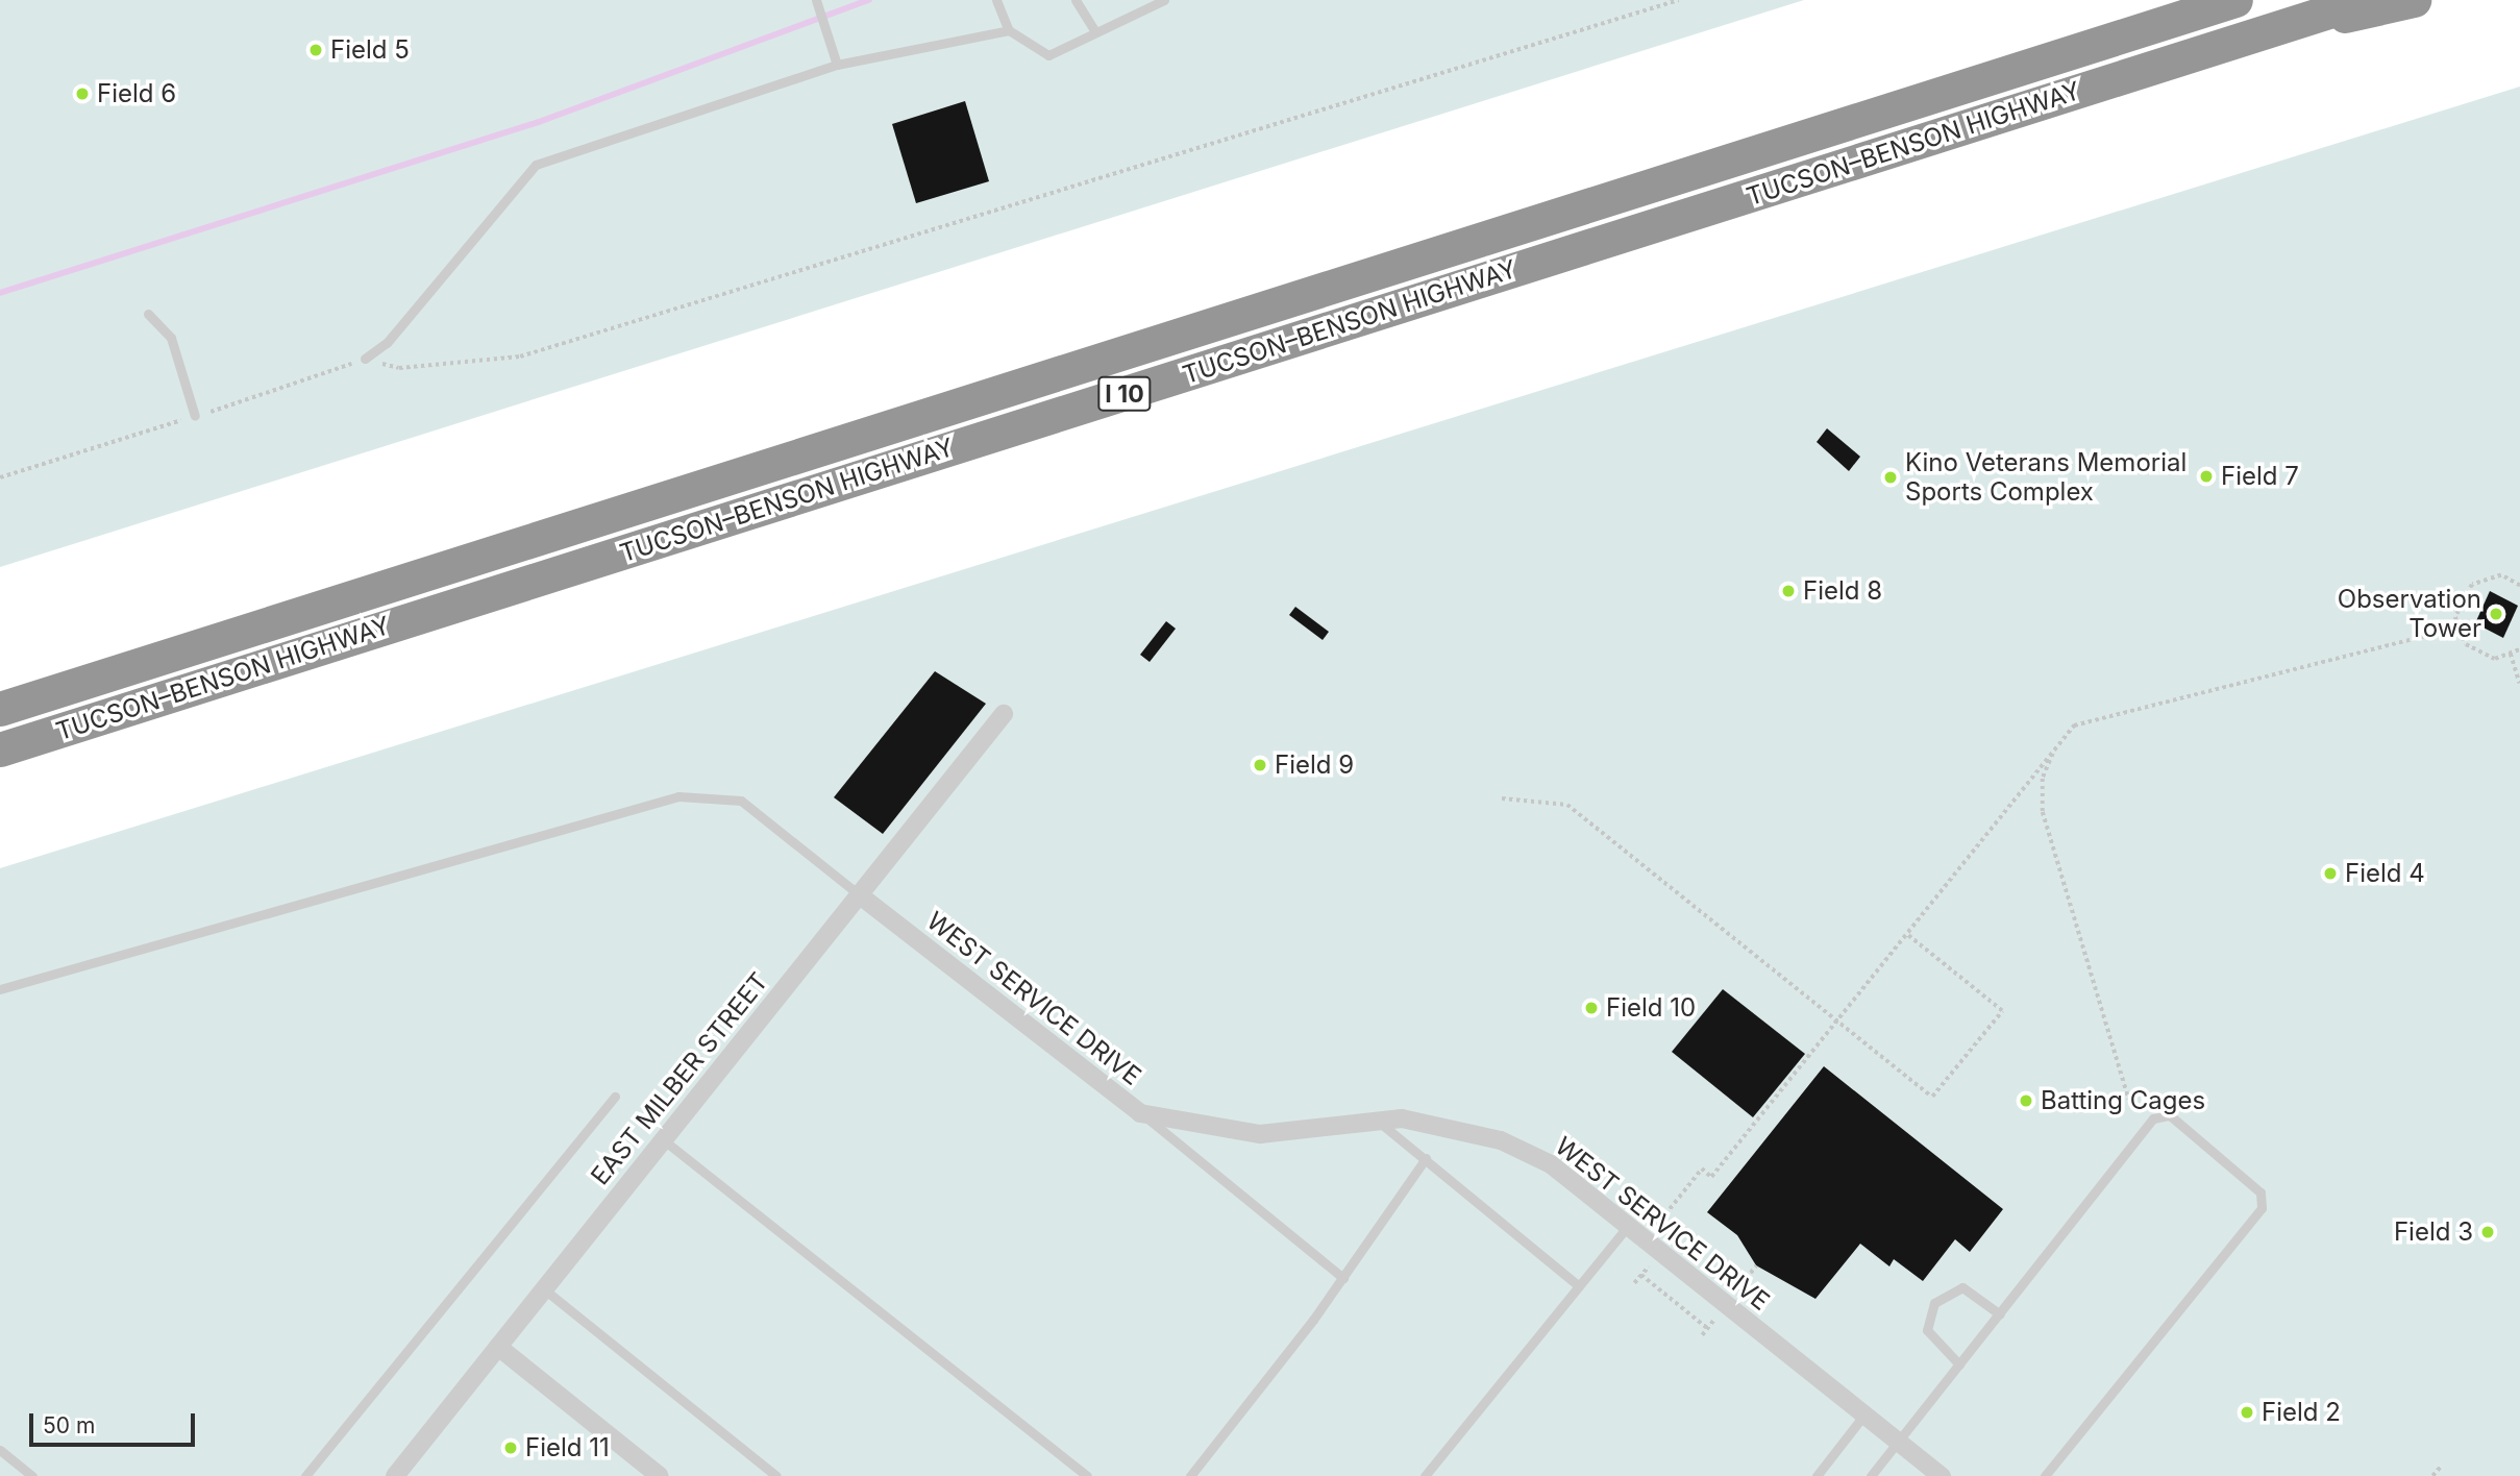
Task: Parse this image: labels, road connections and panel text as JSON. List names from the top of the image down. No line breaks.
{"streets":{"highway":["TUCSON–BENSON HIGHWAY","I 10"],"street":["WEST SERVICE DRIVE","EAST MILBER STREET"]},"crossings":[["WEST SERVICE DRIVE","EAST MILBER STREET"]],"places":["Field 5","Field 6","Field 7","Kino Veterans Memorial Sports Complex","Field 8","Observation Tower","Field 9","Field 4","Field 10","Batting Cages","Field 3","Field 2","Field 11"],"scale_bar":"50 m"}
